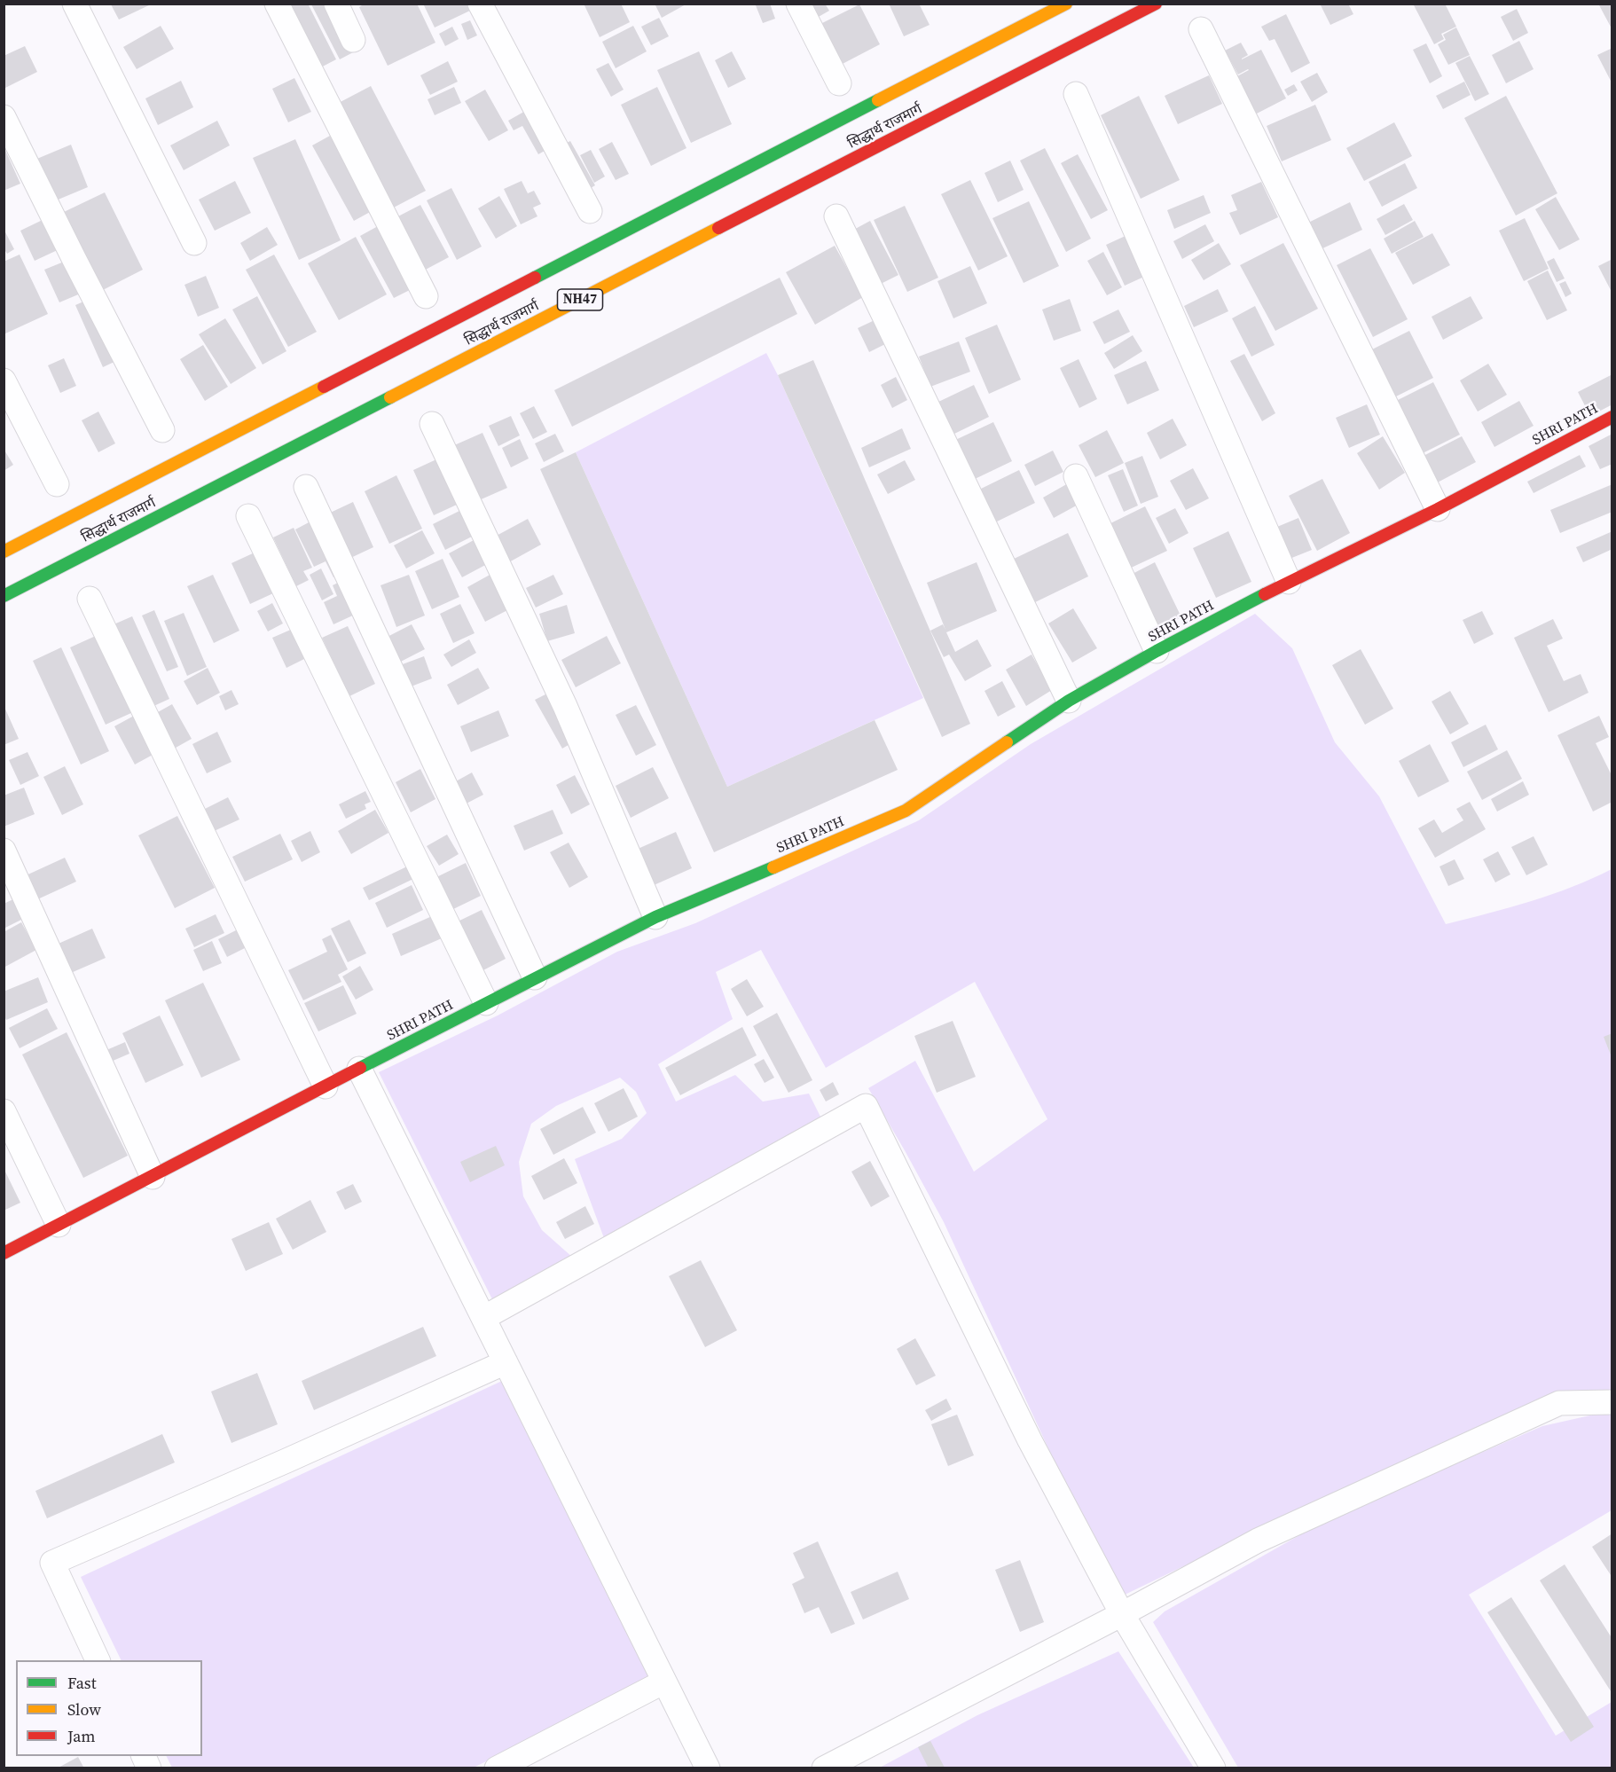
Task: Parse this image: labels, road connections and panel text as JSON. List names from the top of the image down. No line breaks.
{"streets":{"main road":["सिद्धार्थ राजमार्ग","NH47","SHRI PATH"]},"legend":["Fast","Slow","Jam"]}
